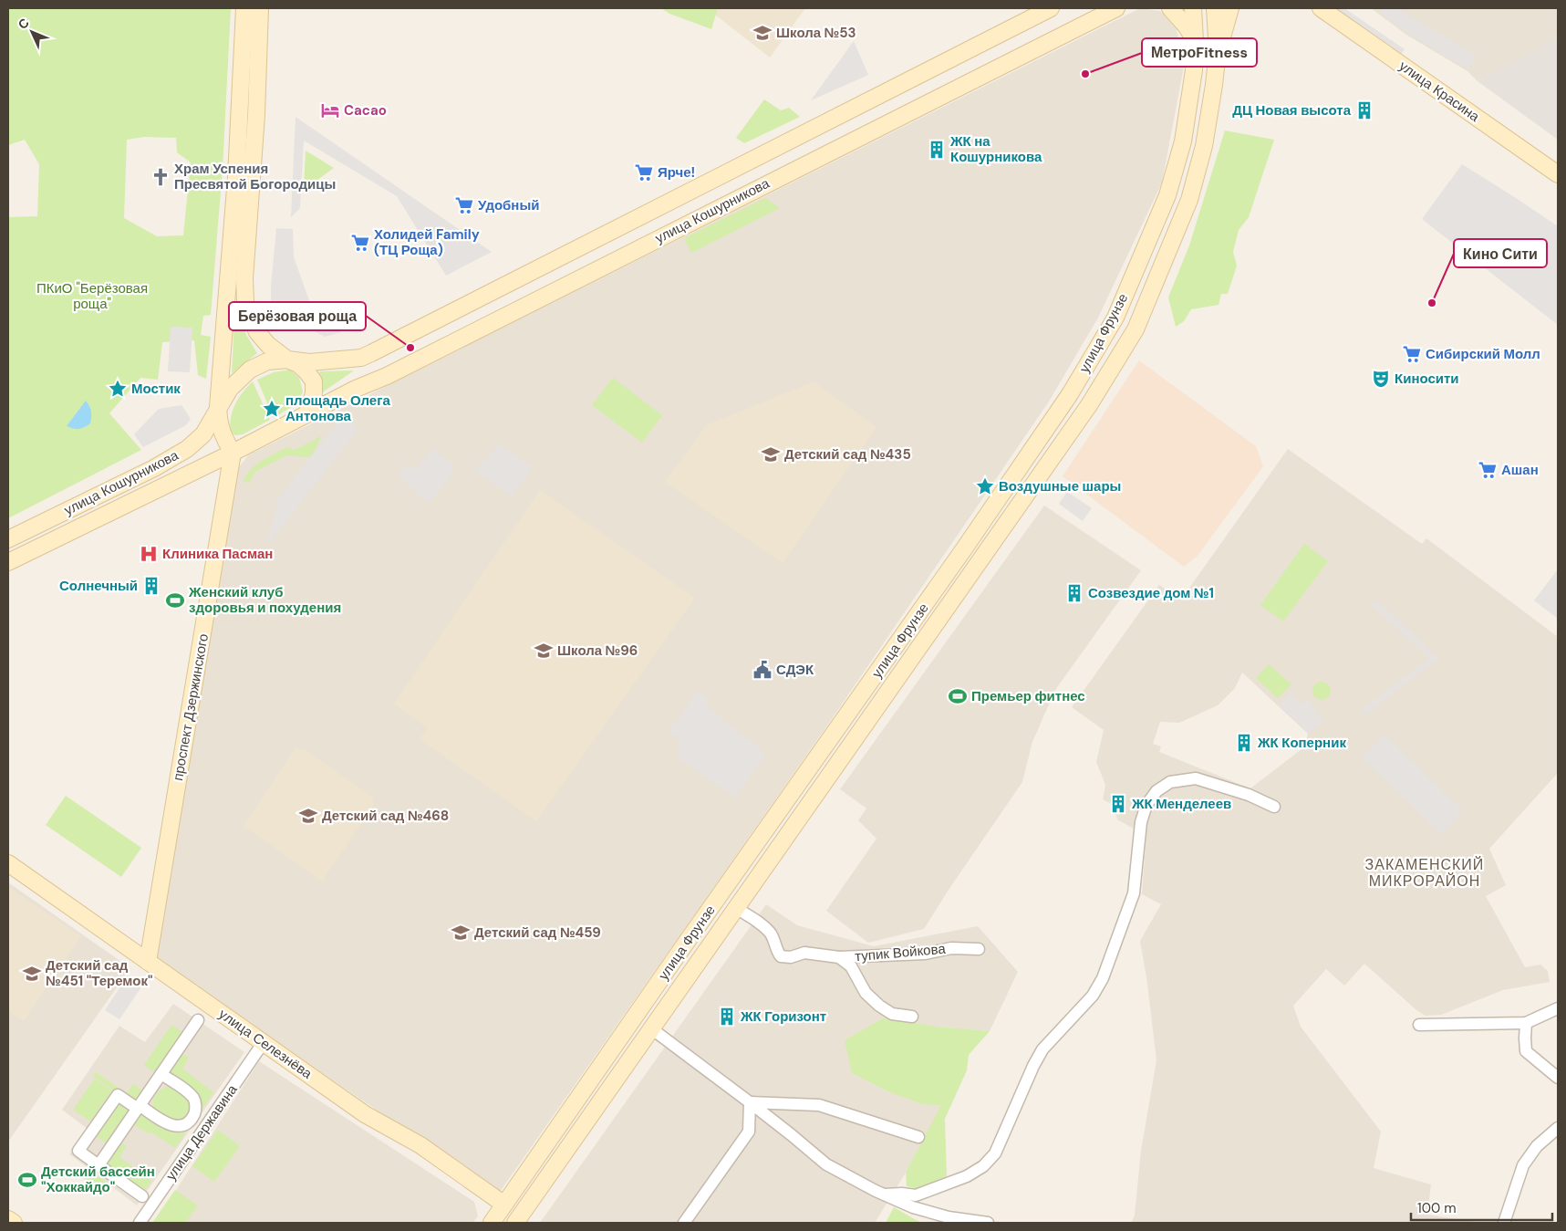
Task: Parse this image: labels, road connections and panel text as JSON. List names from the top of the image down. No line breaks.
{"streets":{"main road":["улица Красина","улица Кошурникова","улица Фрунзе","проспект Дзержинского","улица Селезнёва"],"street":["тупик Войкова","улица Державина"]},"crossings":[["улица Кошурникова","проспект Дзержинского"],["улица Фрунзе","улица Селезнёва"],["проспект Дзержинского","улица Селезнёва"],["улица Селезнёва","улица Державина"]],"districts":["ЗАКАМЕНСКИЙ МИКРОРАЙОН"],"parks":["ПКиО \"Берёзовая роща\""],"places":{"school or university":["Школа №53","Детский сад №435","Школа №96","Детский сад №468","Детский сад №459","Детский сад №451 \"Теремок\""],"other":["МетроFitness","Кино Сити","Берёзовая роща"],"hotel":["Cacao"],"building":["ДЦ Новая высота","ЖК на Кошурникова","Солнечный","Созвездие дом №1","ЖК Коперник","ЖК Менделеев","ЖК Горизонт"],"supermarket":["Ярче!","Удобный","Холидей Family (ТЦ Роща)","Сибирский Молл","Ашан"],"church":["Храм Успения Пресвятой Богородицы"],"theatre":["Киносити"],"place":["Мостик","площадь Олега Антонова","Воздушные шары"],"hospital":["Клиника Пасман"],"sports":["Женский клуб здоровья и похудения","Премьер фитнес","Детский бассейн \"Хоккайдо\""],"public building":["СДЭК"]},"scale_bar":"100 m","north":"top left"}
